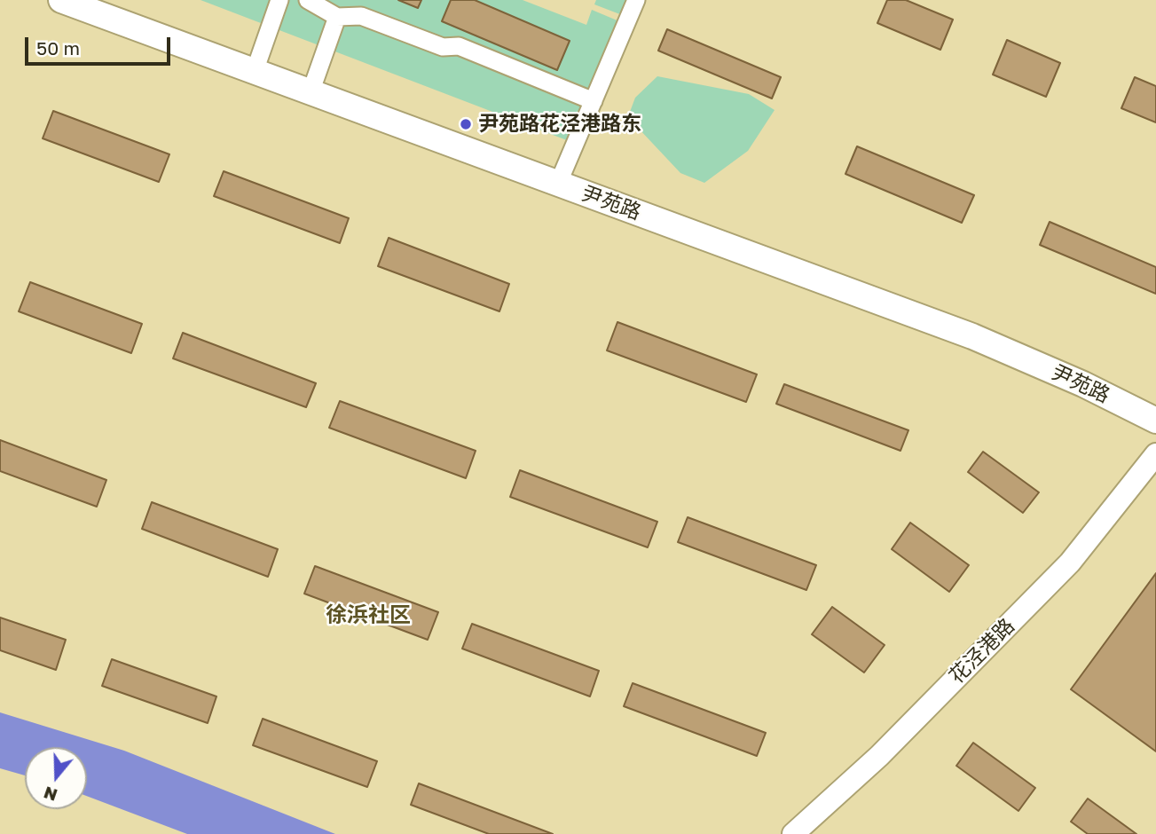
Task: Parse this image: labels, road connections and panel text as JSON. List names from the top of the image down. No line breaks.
{"streets":{"main road":["尹苑路"],"street":["花泾港路"]},"districts":["徐浜社区"],"places":["尹苑路花泾港路东"],"scale_bar":"50 m","north":"bottom"}
